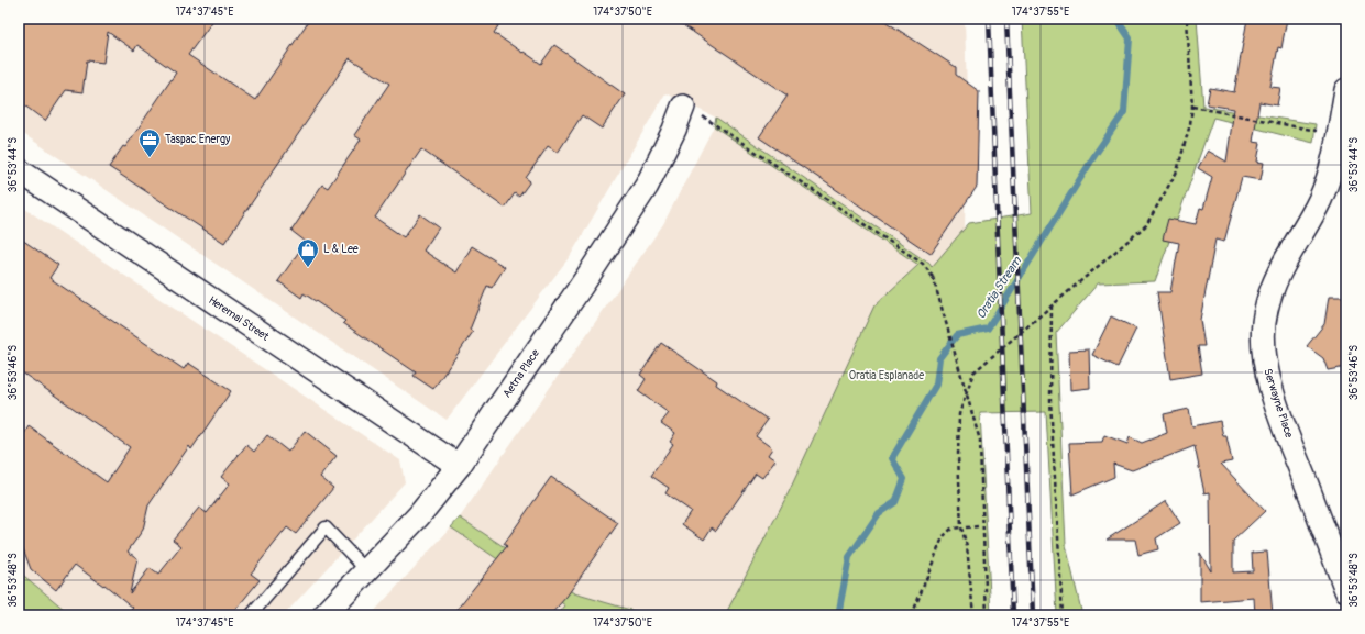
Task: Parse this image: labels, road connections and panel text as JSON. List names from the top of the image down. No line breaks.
{"streets":{"street":["Heremai Street","Aetna Place","Serwayne Place"]},"crossings":[["Heremai Street","Aetna Place"]],"water":["Oratia Stream"],"parks":["Oratia Esplanade"],"places":{"office":["Taspac Energy"],"shop":["L & Lee"]},"coordinates":["174°37'45\"E","174°37'50\"E","174°37'55\"E","36°53'44\"S","36°53'46\"S","36°53'48\"S"]}
